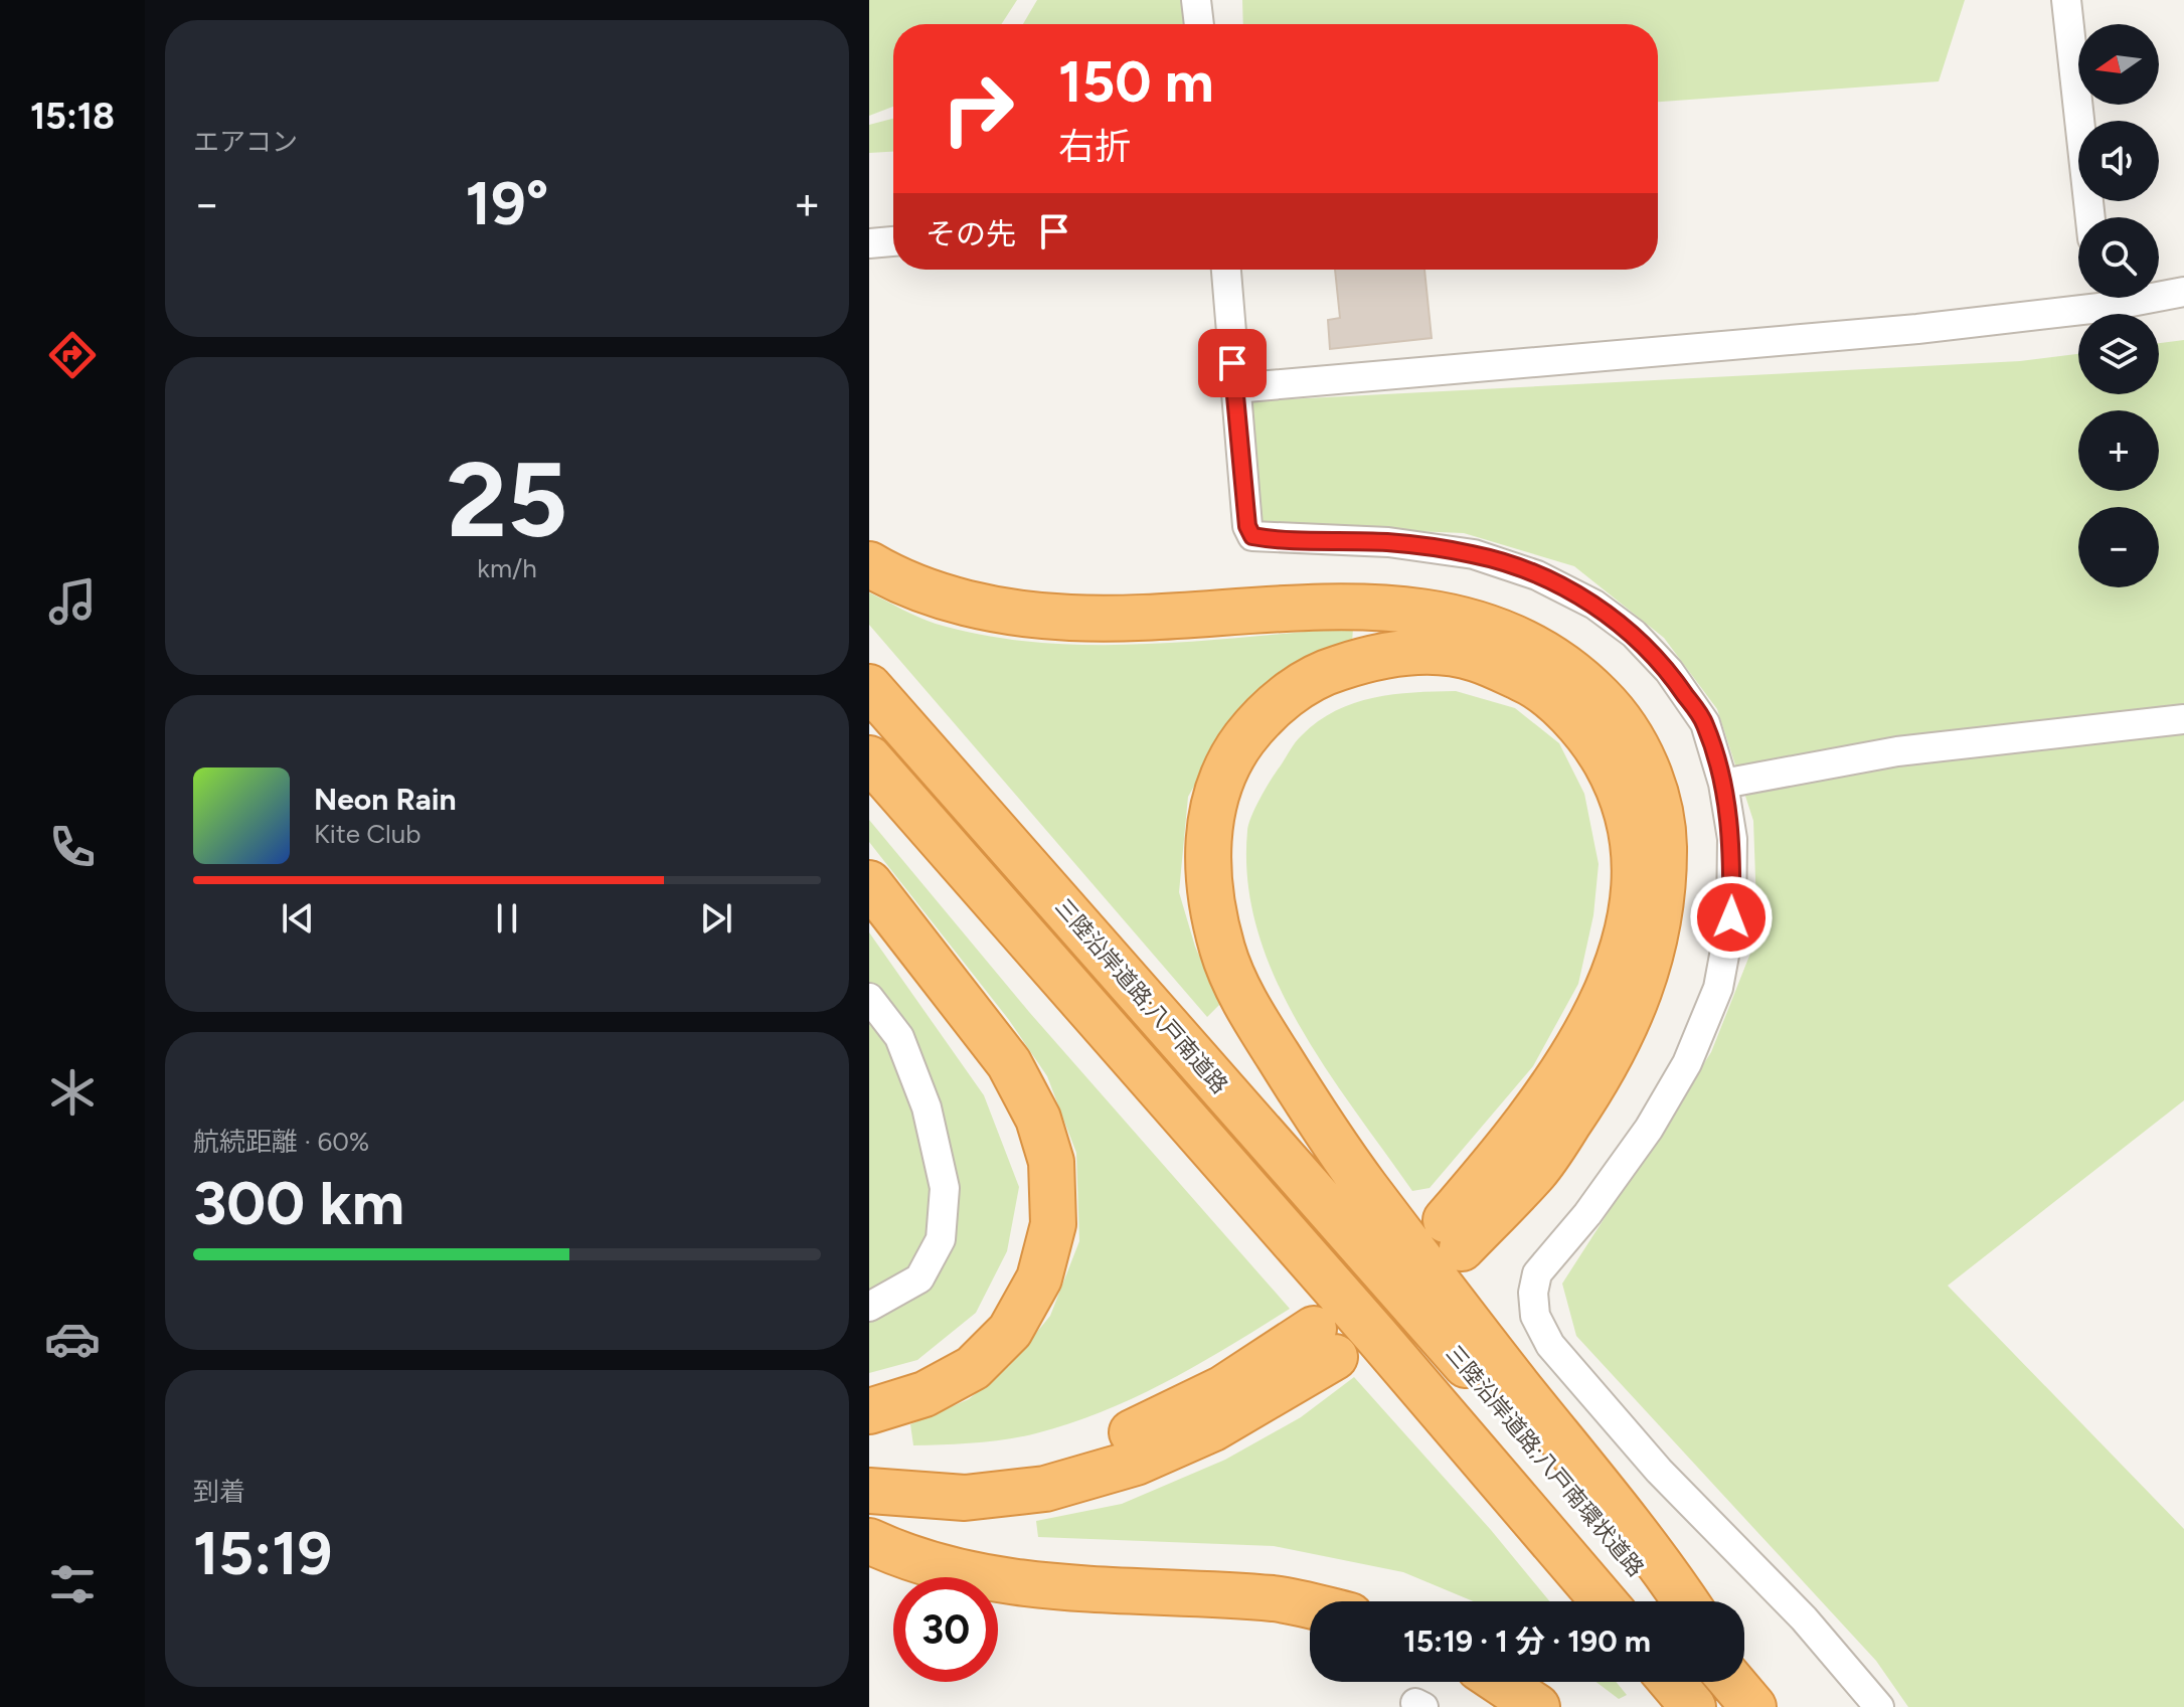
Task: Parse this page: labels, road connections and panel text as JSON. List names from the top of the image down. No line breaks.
{"streets":{"highway":["三陸沿岸道路;八戸南道路","三陸沿岸道路;八戸南環状道路"]},"crossings":[["三陸沿岸道路;八戸南道路","三陸沿岸道路;八戸南環状道路"]],"north":"left","page":{"tabs":"15:18","tile":["エアコン",["25","km/h"],["航続距離 · 60%","300 km"],["到着","15:19"]],"map_buttons":["+","−"],"turn":["150 m","右折"],"heat":["−","19°","+"],"then":"その先","song":["Neon Rain","Kite Club"],"limit":"30","trip":"15:19 · 1 分 · 190 m"}}
